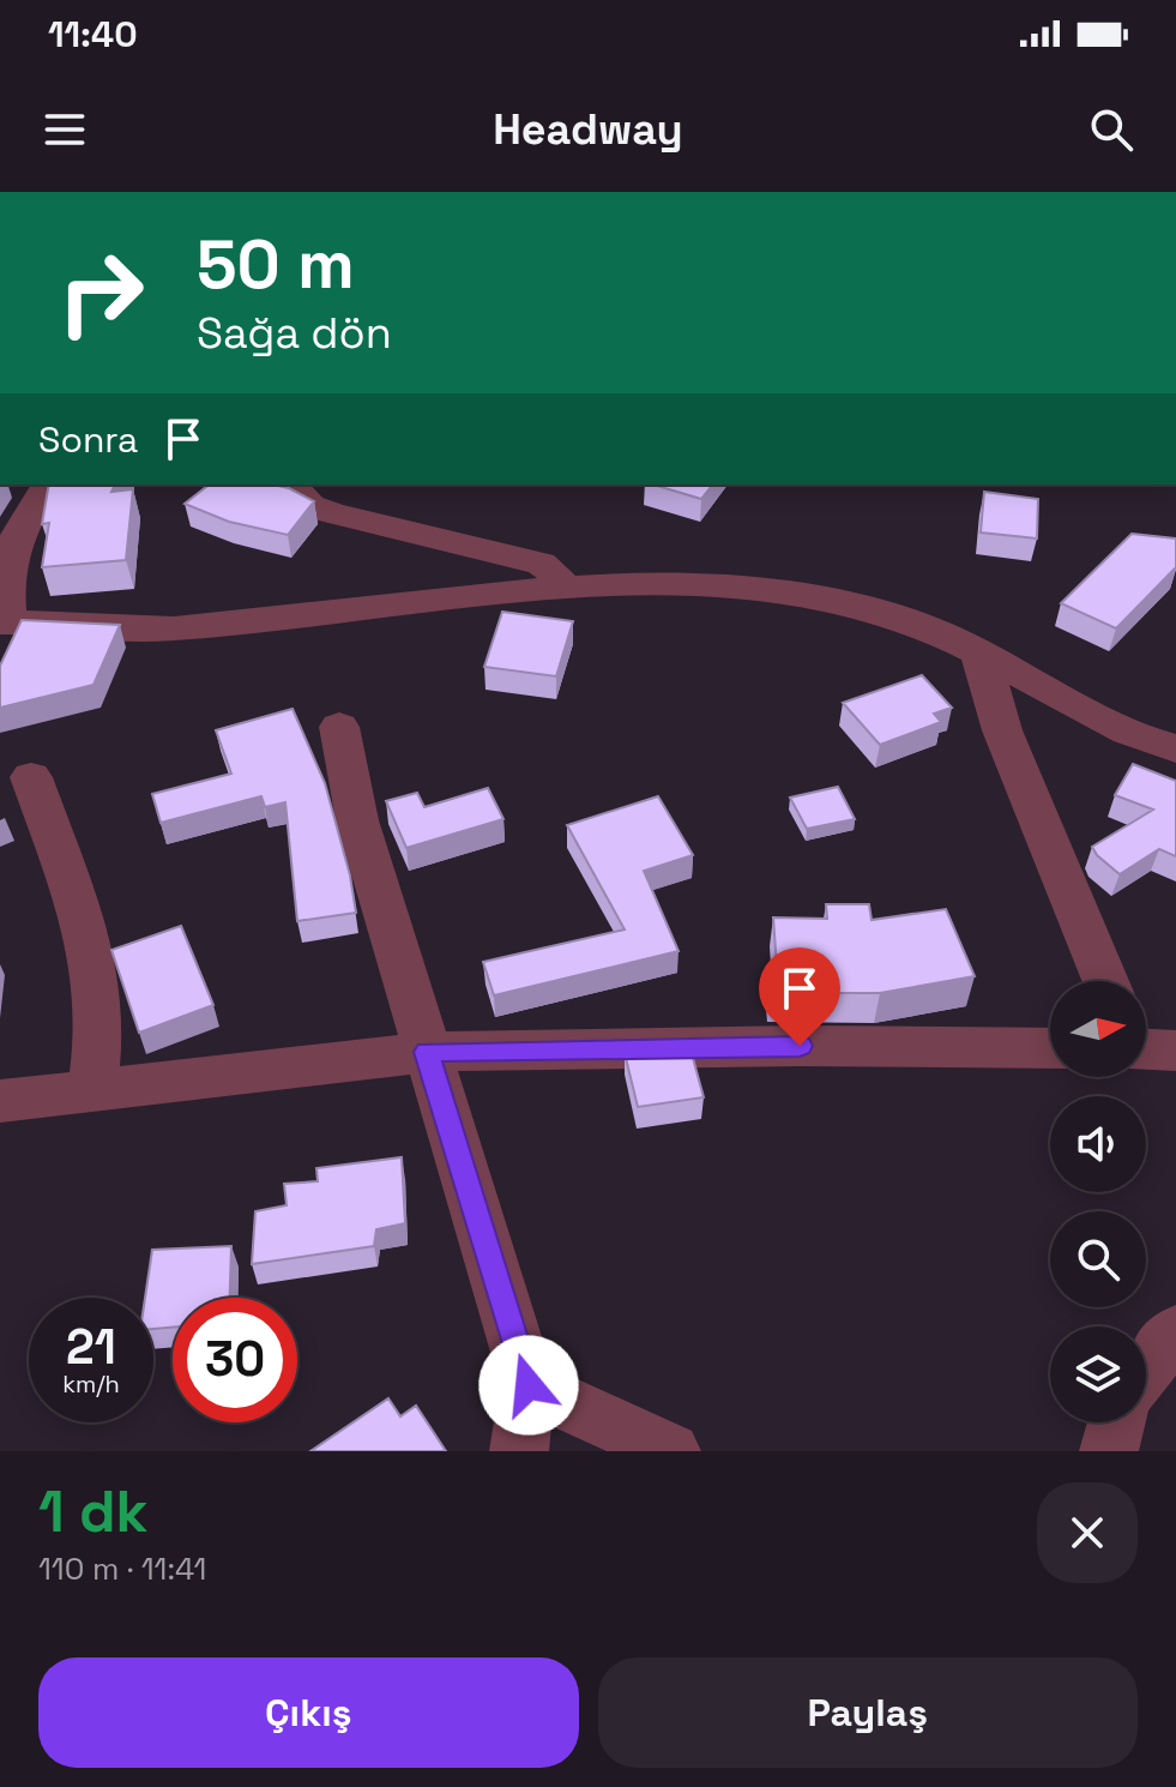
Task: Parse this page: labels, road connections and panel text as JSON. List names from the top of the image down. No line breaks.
{"north":"right","page":{"status":"11:40","header":"Headway","turn":["50 m","Sağa dön"],"then":"Sonra","speed":"21 km/h","limit":"30","heading":["1 dk","110 m · 11:41"],"buttons":["Çıkış","Paylaş"]}}
